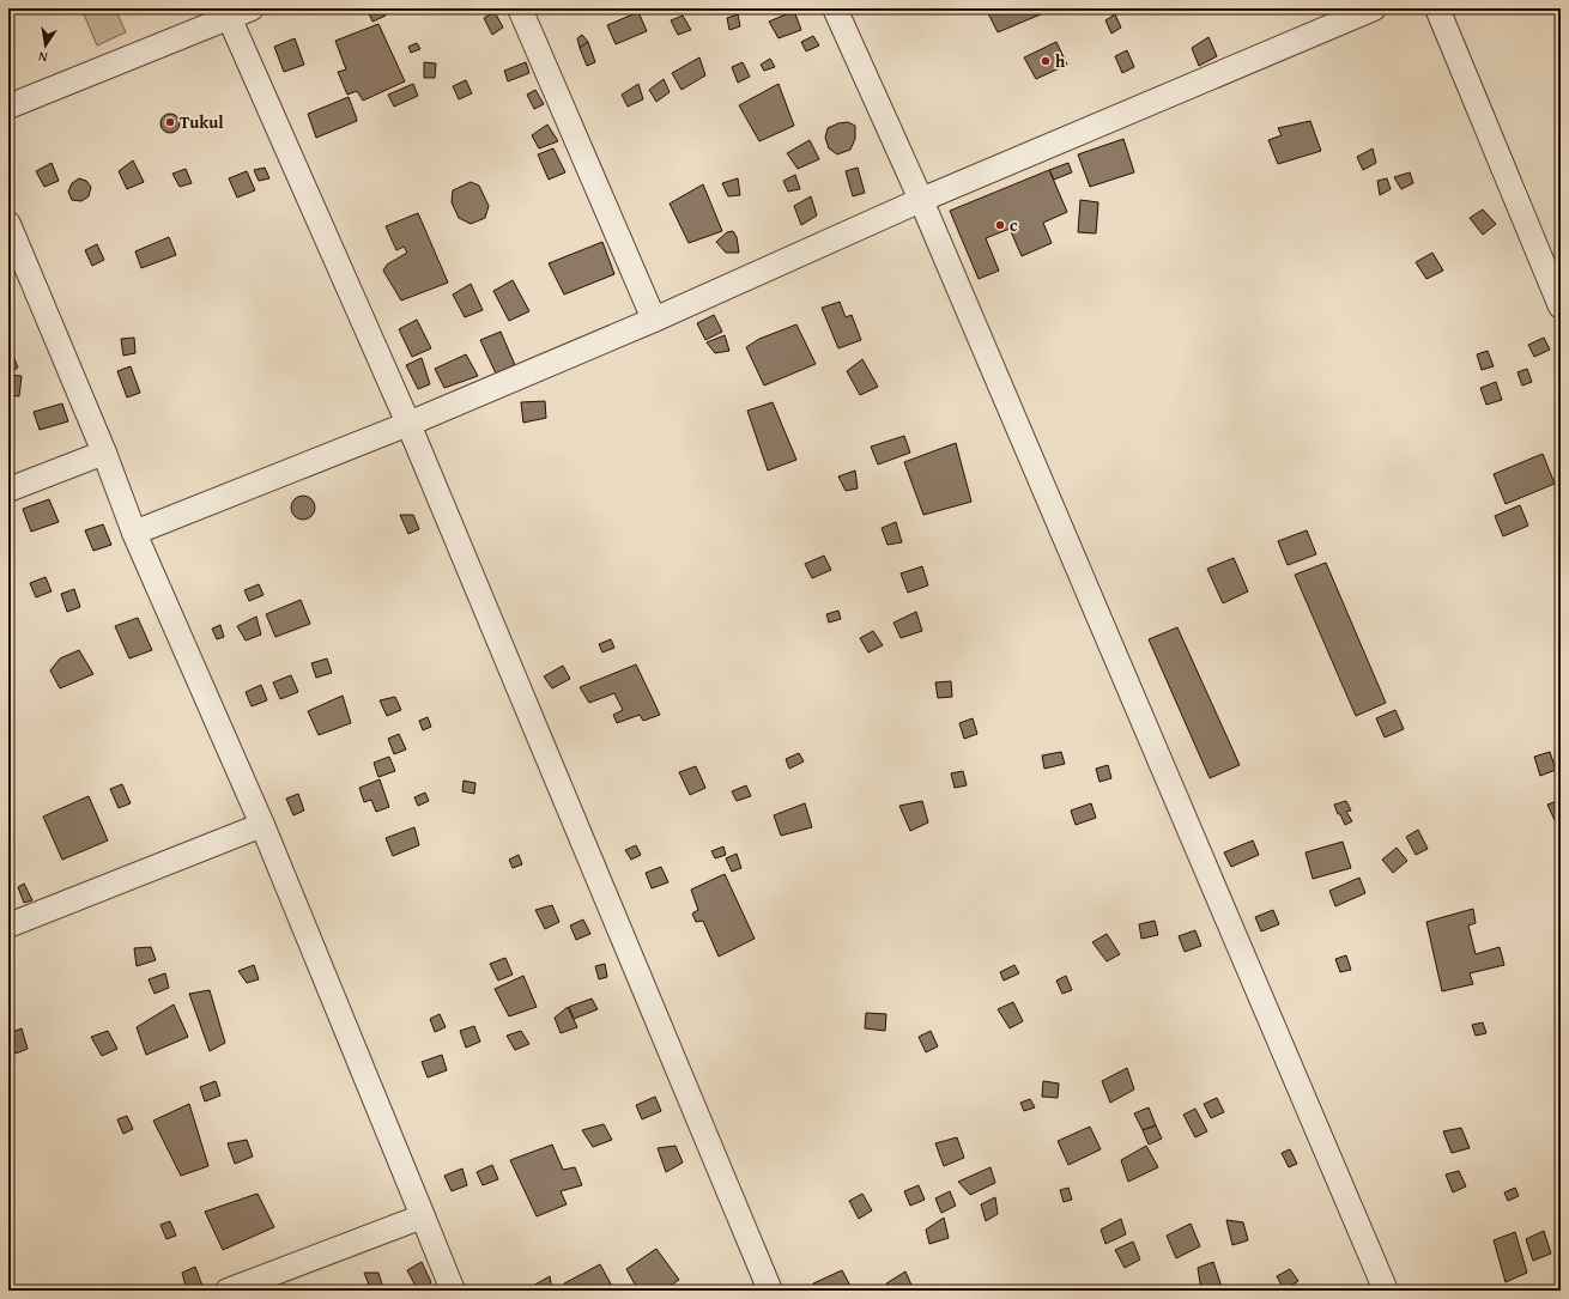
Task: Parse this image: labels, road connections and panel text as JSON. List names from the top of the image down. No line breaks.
{"places":["h","Tukul","c"],"north":"bottom"}
